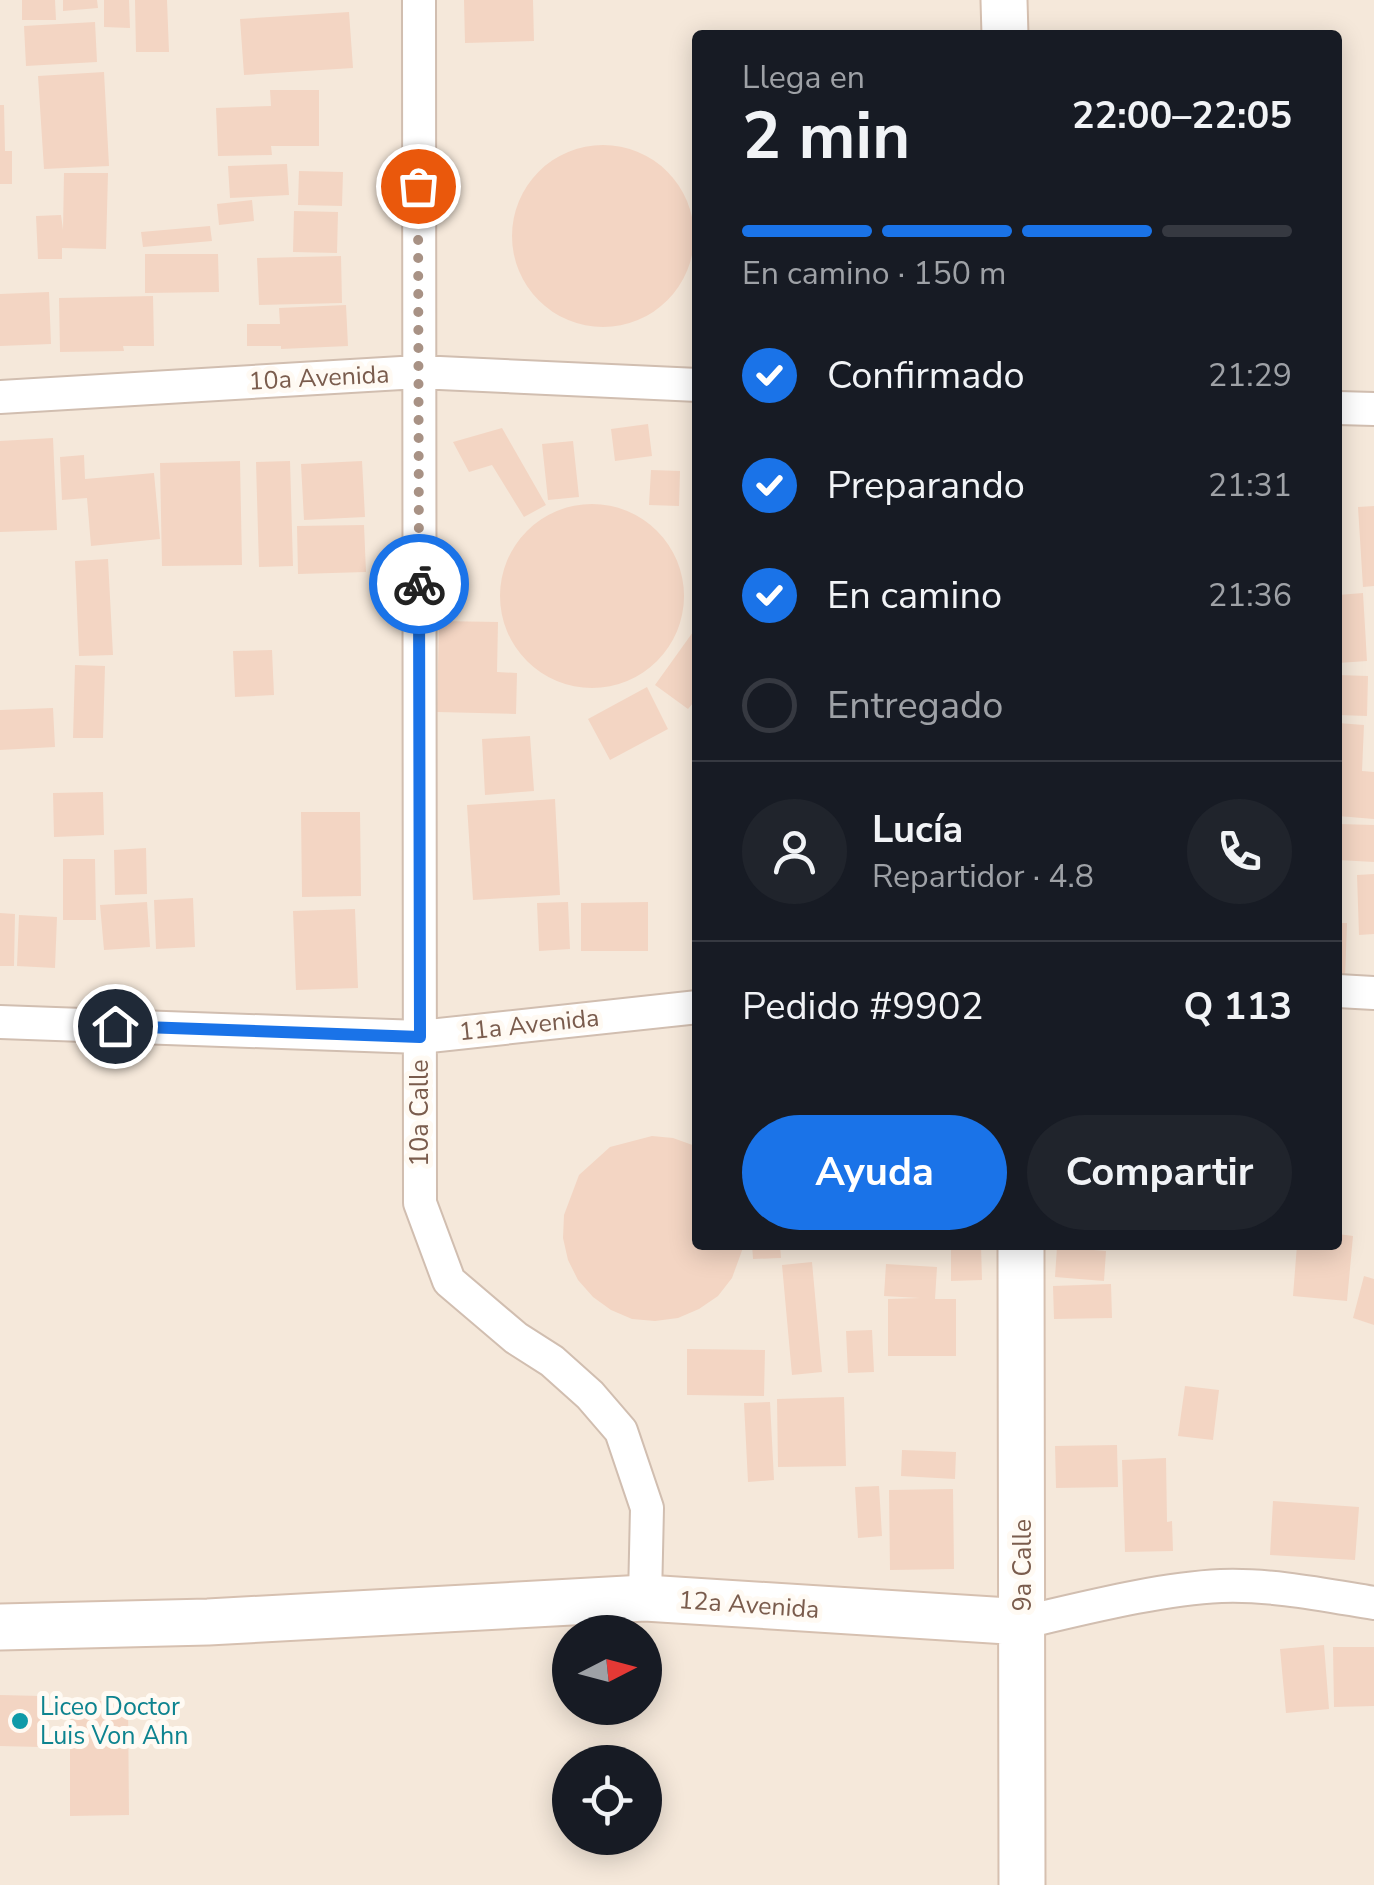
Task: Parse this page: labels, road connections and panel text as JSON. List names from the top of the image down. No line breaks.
{"streets":{"street":["10a Avenida","11a Avenida","10a Calle","9a Calle","12a Avenida"]},"crossings":[["10a Avenida","10a Calle"],["11a Avenida","10a Calle"],["10a Calle","12a Avenida"],["9a Calle","12a Avenida"]],"places":["Liceo Doctor Luis Von Ahn"],"north":"right","page":{"heading":["2 min","Llega en","22:00–22:05"],"panel":["Lucía","Repartidor · 4.8","Pedido #9902","Q 113"],"bar":"En camino · 150 m","list":[["Confirmado","21:29"],["Preparando","21:31"],["En camino","21:36"],"Entregado"],"buttons":["Ayuda","Compartir"]}}
